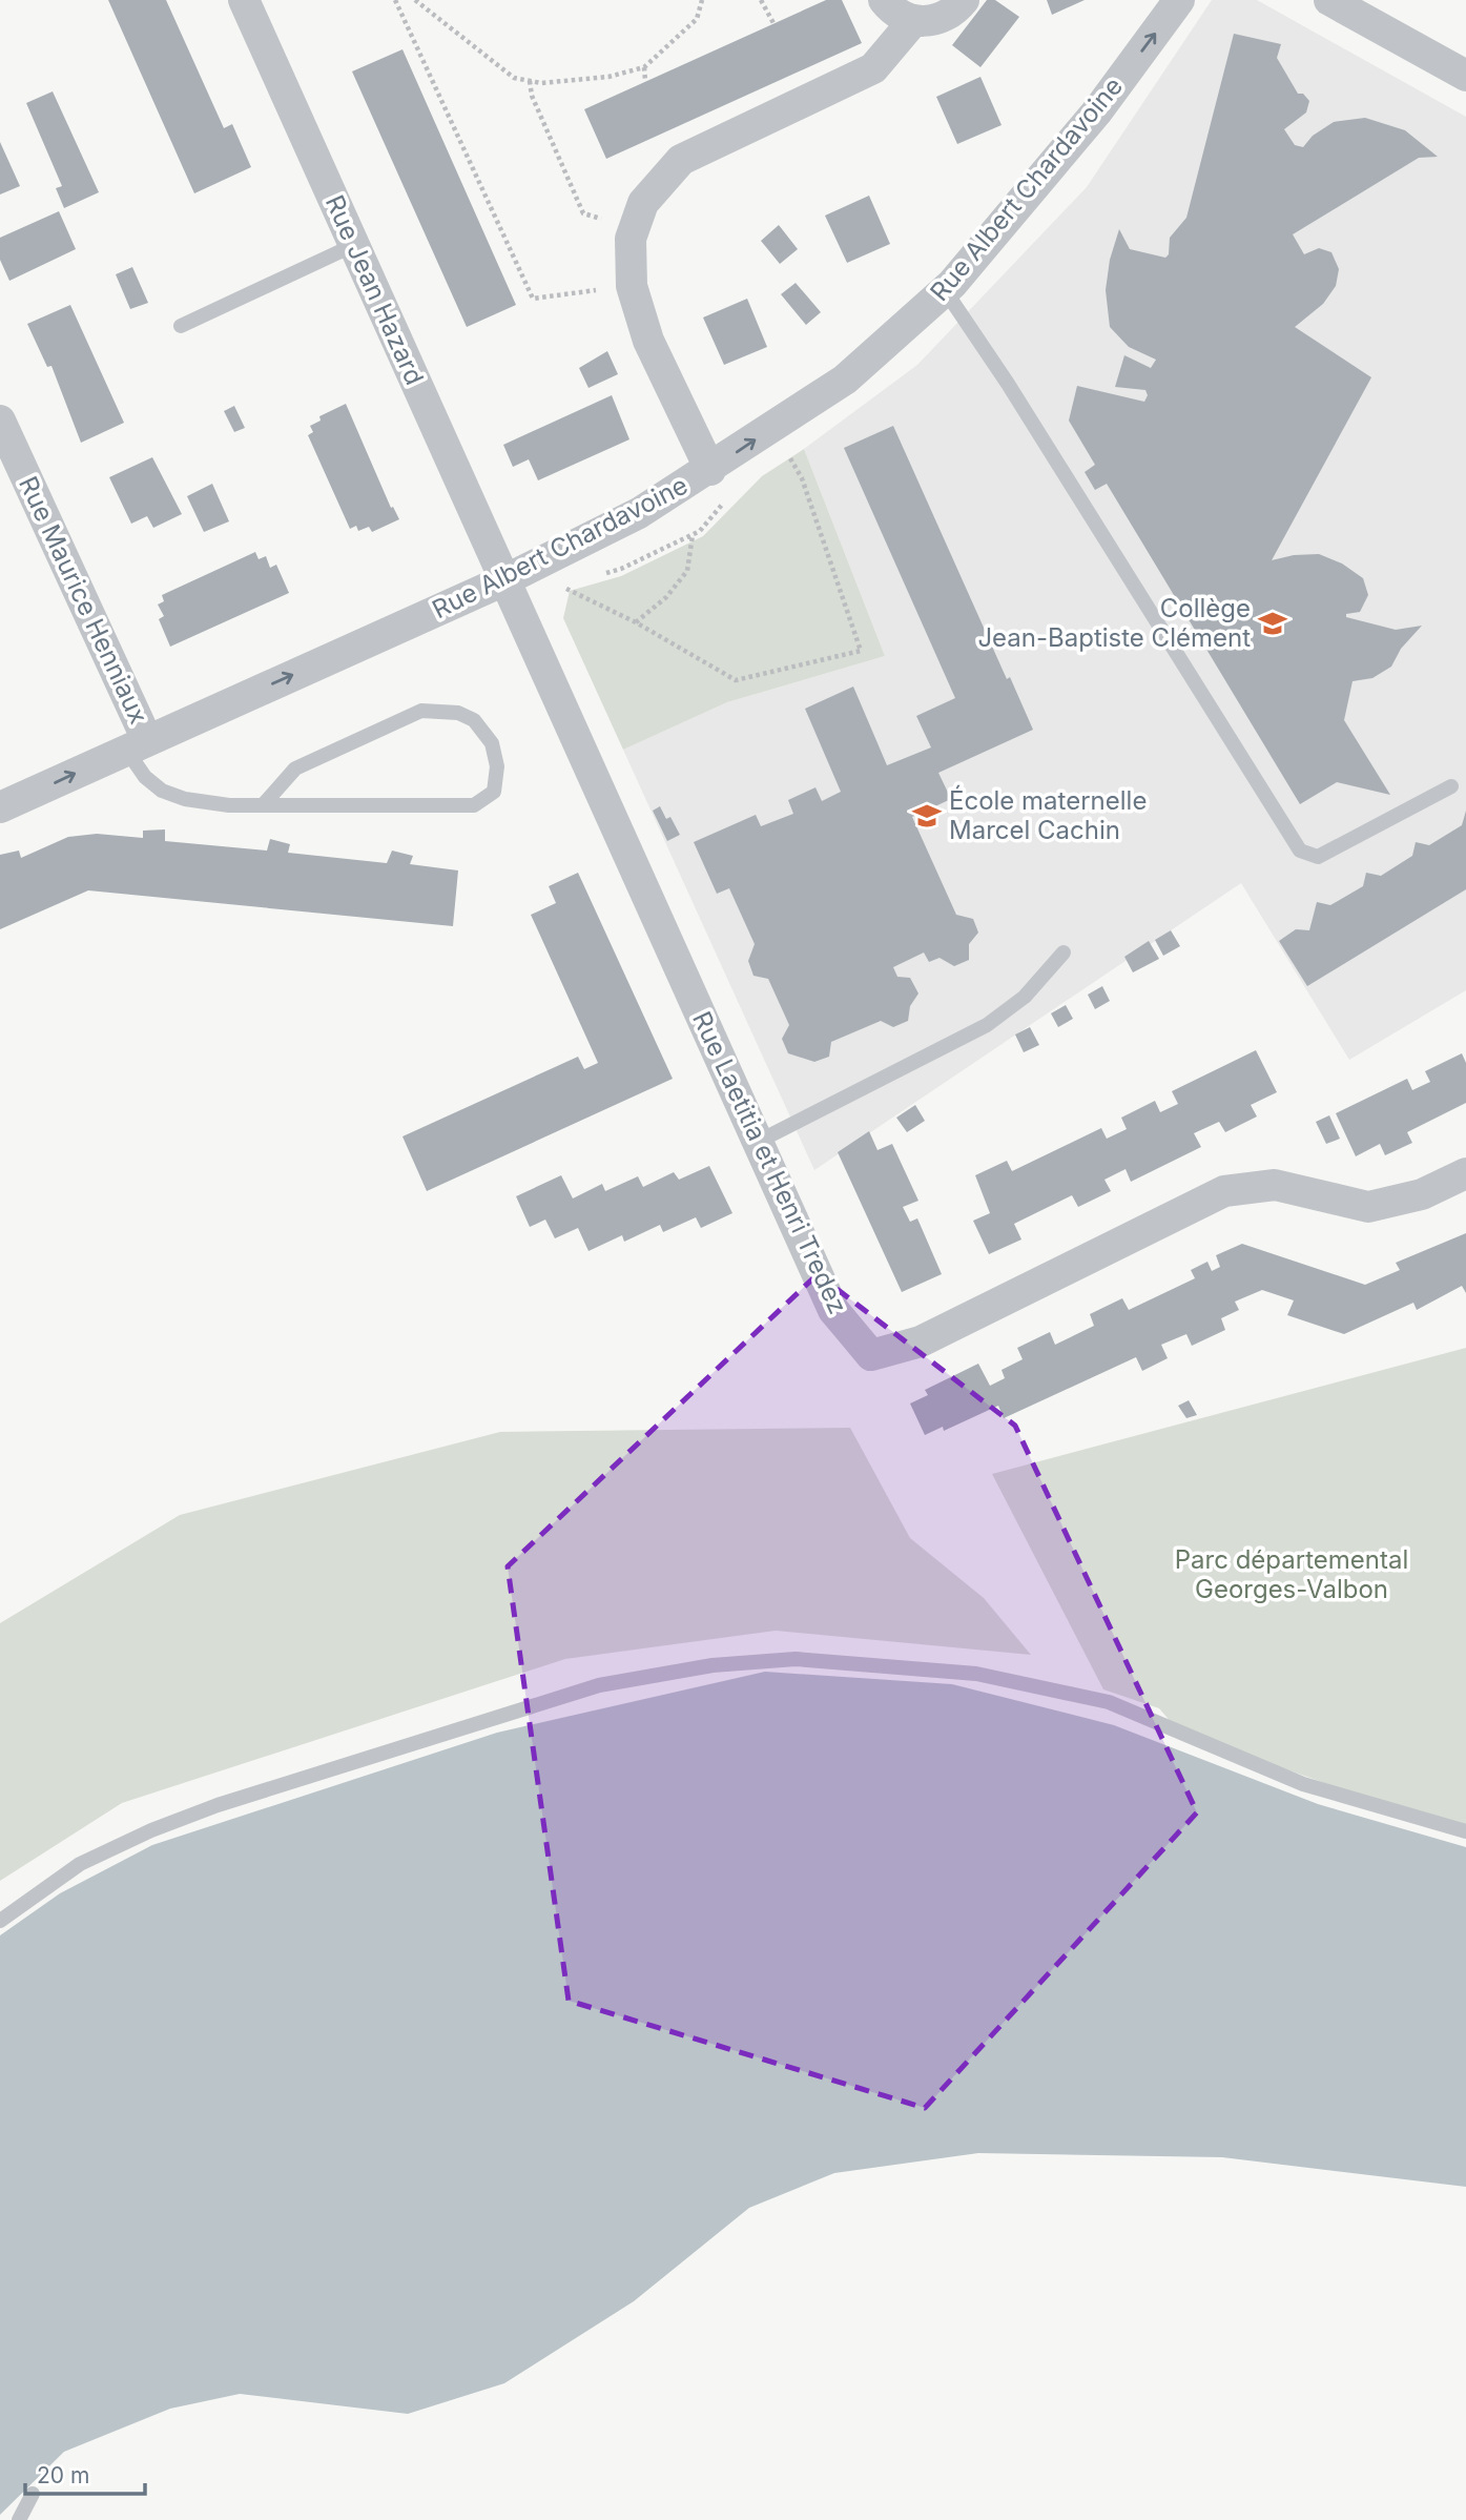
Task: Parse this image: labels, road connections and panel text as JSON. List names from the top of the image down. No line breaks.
{"streets":{"street":["Rue Albert Chardavoine","Rue Jean Hazard","Rue Maurice Henniaux","Rue Laetitia et Henri Tredez"]},"crossings":[["Rue Albert Chardavoine","Rue Jean Hazard"],["Rue Albert Chardavoine","Rue Maurice Henniaux"],["Rue Albert Chardavoine","Rue Laetitia et Henri Tredez"],["Rue Jean Hazard","Rue Laetitia et Henri Tredez"]],"one_way":["Rue Albert Chardavoine"],"parks":["Parc départemental Georges-Valbon"],"places":{"school or university":["Collège Jean-Baptiste Clément","École maternelle Marcel Cachin"]},"scale_bar":"20 m"}
